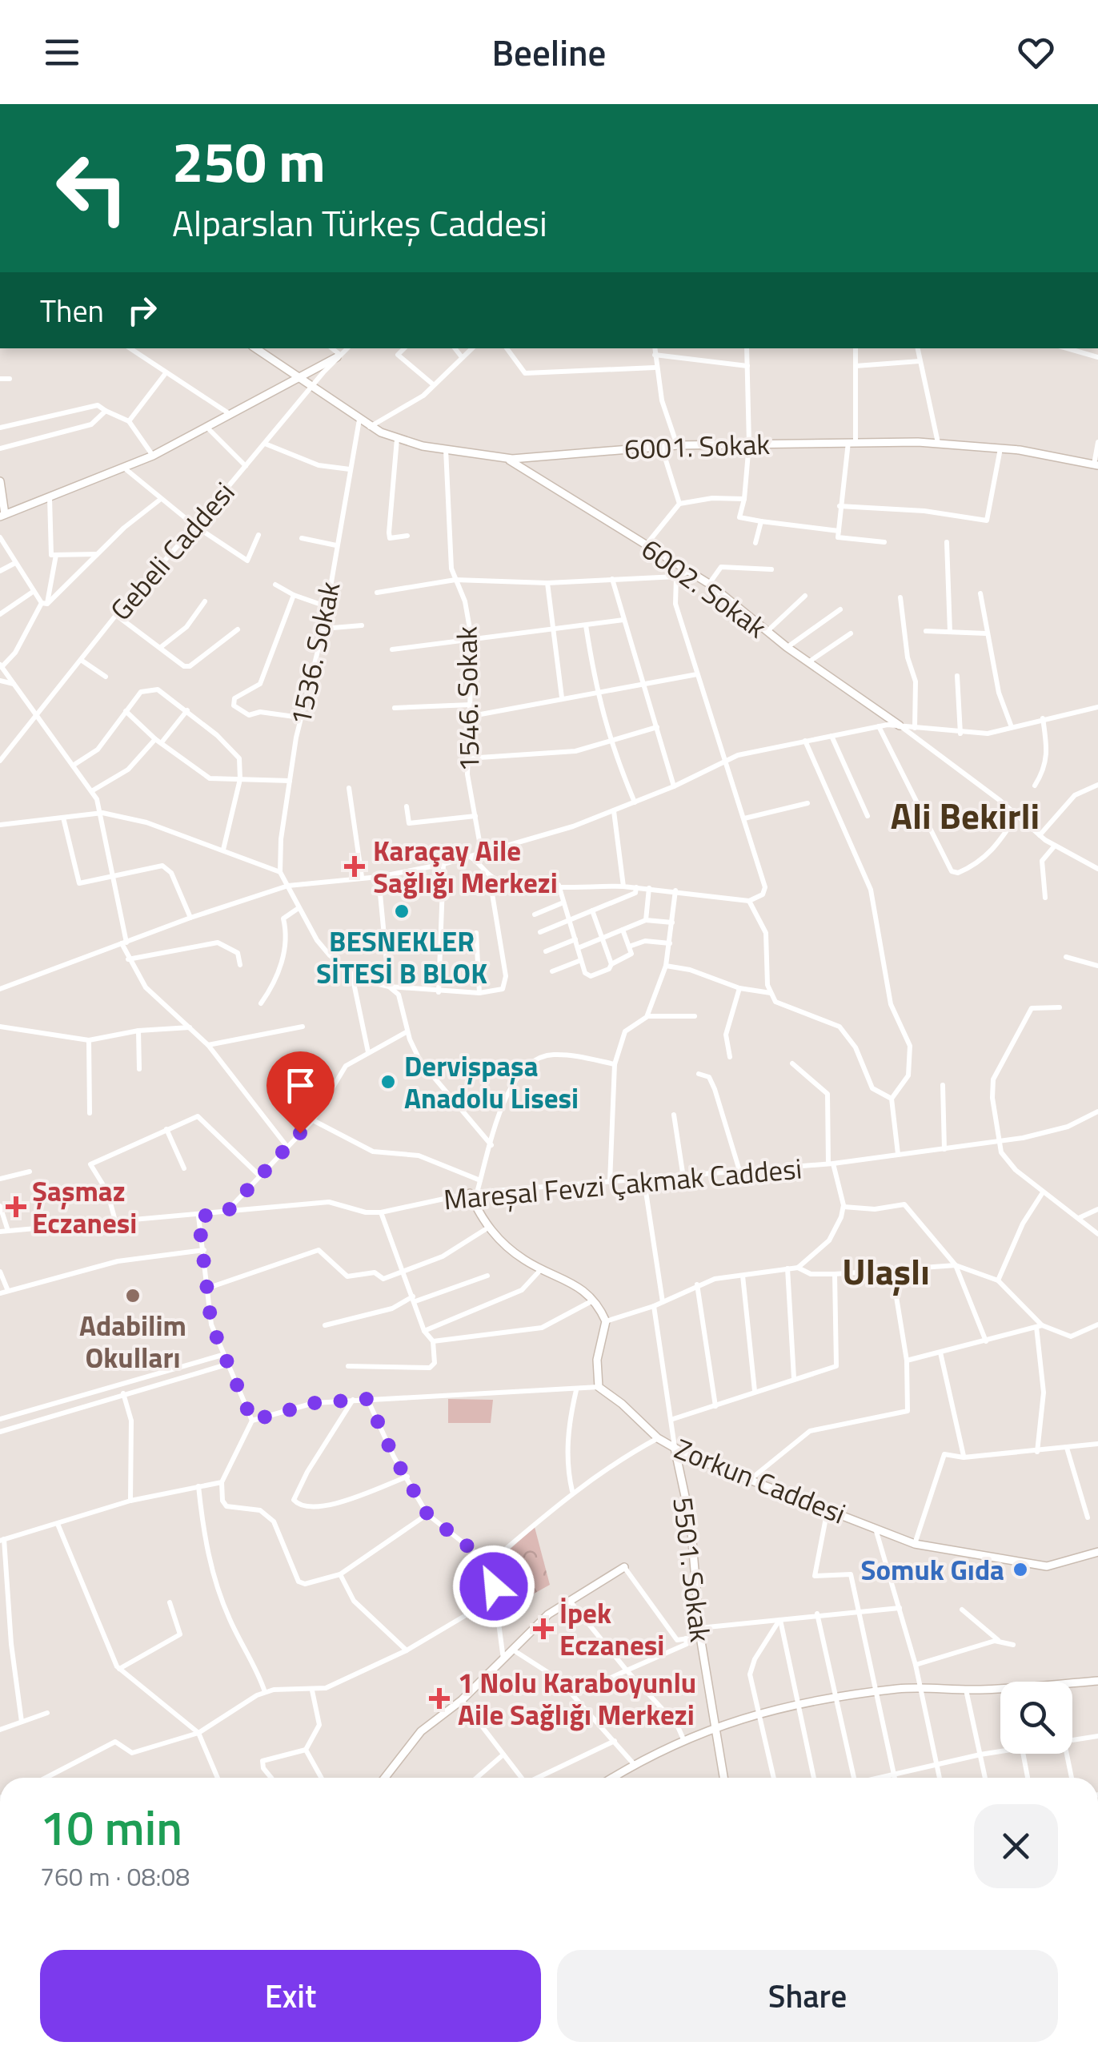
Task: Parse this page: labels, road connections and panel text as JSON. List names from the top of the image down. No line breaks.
{"streets":{"street":["6001. Sokak","Gebeli Caddesi","6002. Sokak","1536. Sokak","1546. Sokak","Mareşal Fevzi Çakmak Caddesi","Zorkun Caddesi","5501. Sokak"]},"crossings":[["6001. Sokak","Gebeli Caddesi"],["6001. Sokak","6002. Sokak"],["6001. Sokak","1536. Sokak"],["6001. Sokak","1546. Sokak"],["Zorkun Caddesi","5501. Sokak"]],"districts":["Ali Bekirli","Ulaşlı"],"places":{"health":["Karaçay Aile Sağlığı Merkezi","Şaşmaz Eczanesi","İpek Eczanesi","1 Nolu Karaboyunlu Aile Sağlığı Merkezi"],"other":["BESNEKLER SİTESİ B BLOK","Dervişpaşa Anadolu Lisesi","Adabilim Okulları","Somuk Gıda"]},"page":{"header":"Beeline","turn":["250 m","Alparslan Türkeş Caddesi"],"then":"Then","heading":["10 min","760 m · 08:08"],"buttons":["Exit","Share"]}}
